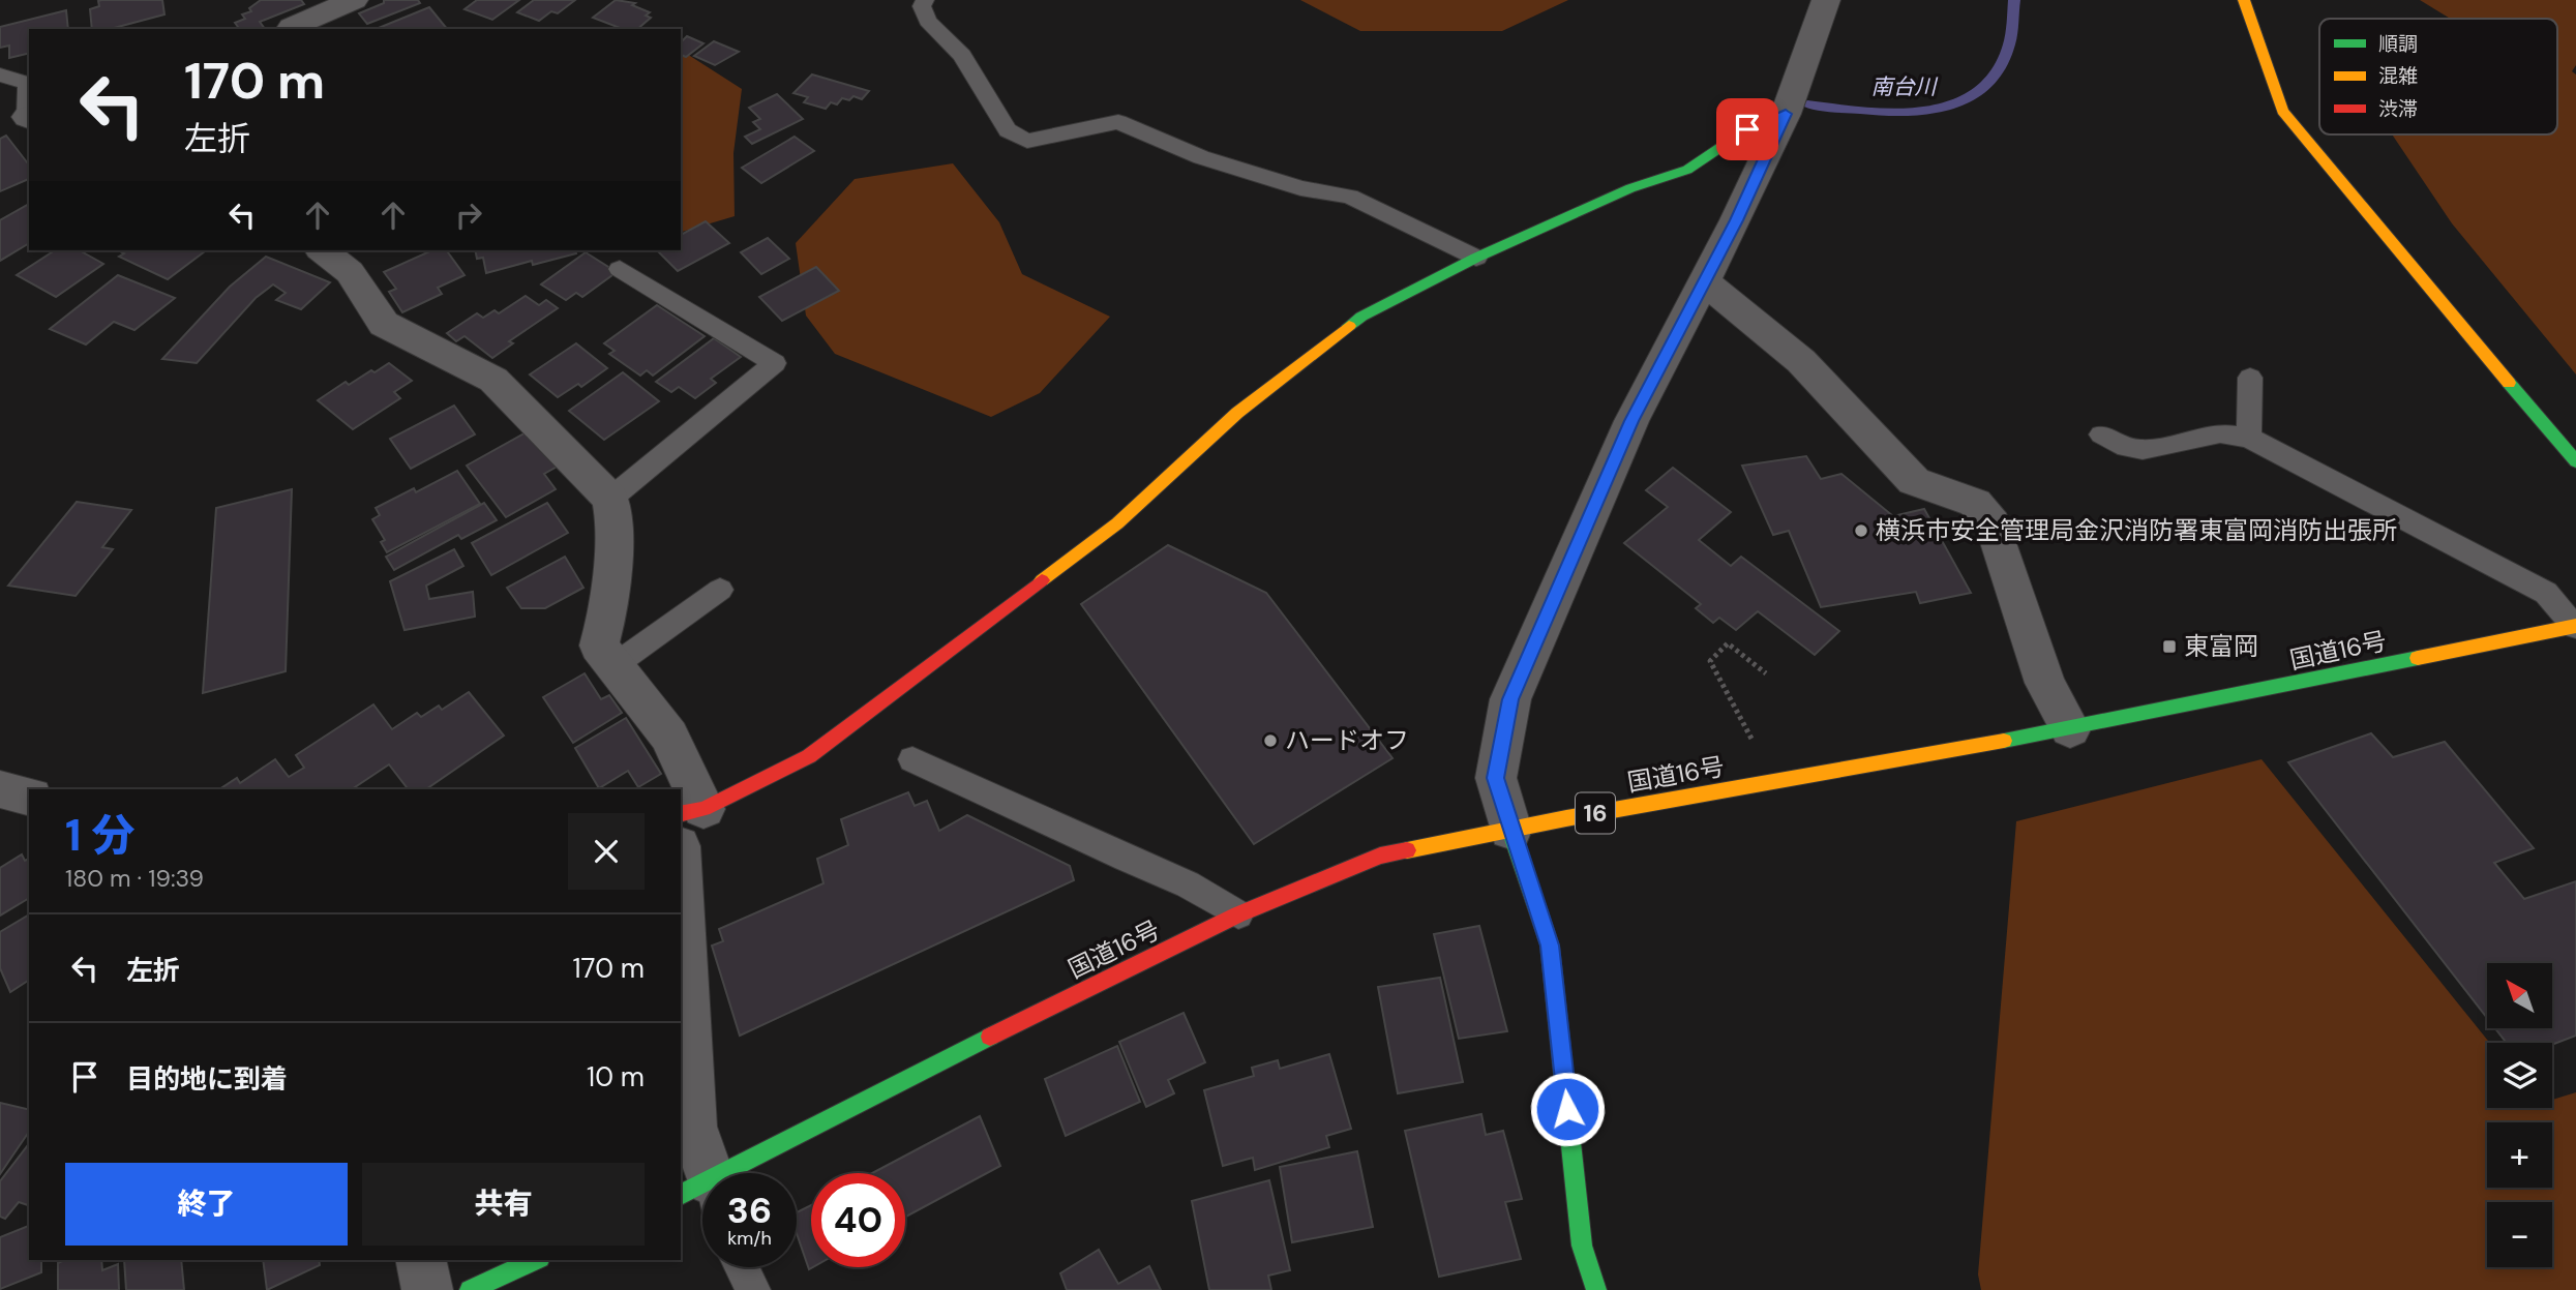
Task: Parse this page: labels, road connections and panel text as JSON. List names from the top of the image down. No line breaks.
{"streets":{"main road":["国道16号","16"]},"water":["南台川"],"places":{"other":["横浜市安全管理局金沢消防署東富岡消防出張所","ハードオフ"],"transit":["東富岡"]},"legend":["順調","混雑","渋滞"],"north":"top left","page":{"turn":["170 m","左折"],"heading":["1 分","180 m · 19:39"],"list":[{"name":"左折","value":"170 m"},{"name":"目的地に到着","value":"10 m"}],"map_buttons":["+","−"],"buttons":["終了","共有"],"speed":"36 km/h","limit":"40"}}
